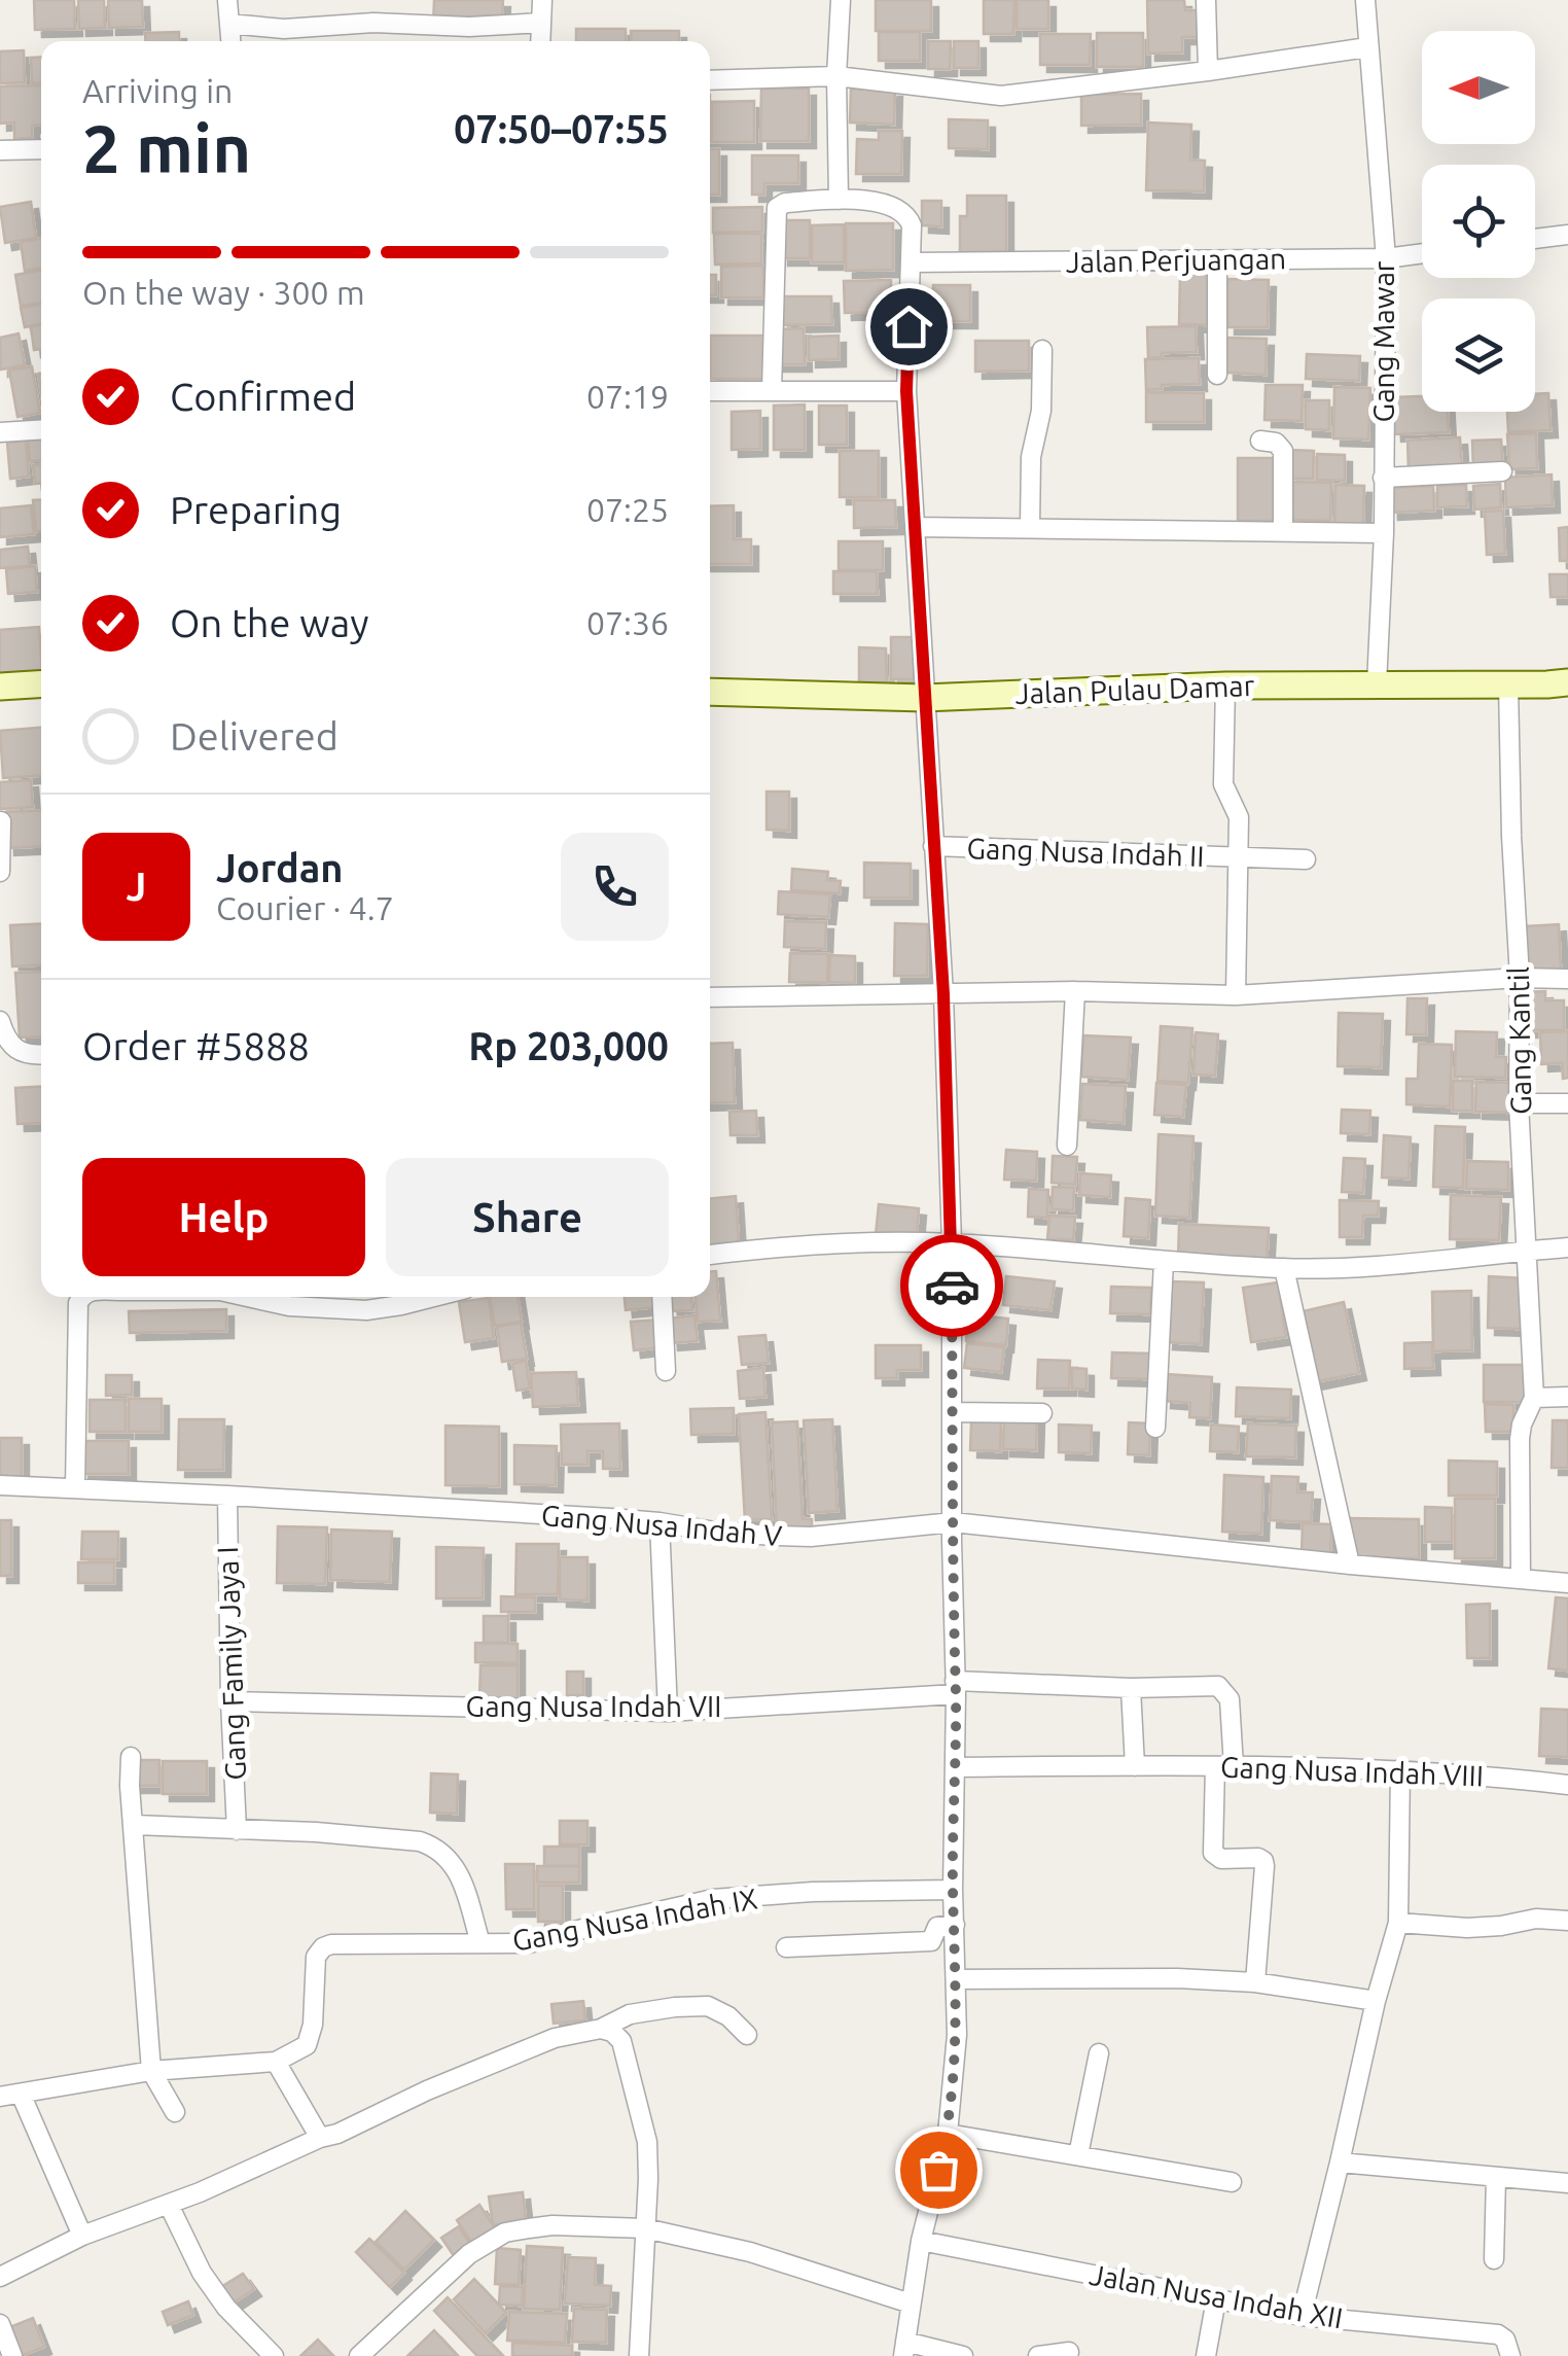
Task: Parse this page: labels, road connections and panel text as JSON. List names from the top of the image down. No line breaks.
{"streets":{"street":["Jalan Perjuangan","Gang Mawar","Jalan Pulau Damar","Gang Nusa Indah II","Gang Kantil","Gang Nusa Indah V","Gang Family Jaya I","Gang Nusa Indah VII","Gang Nusa Indah VIII","Gang Nusa Indah IX","Jalan Nusa Indah XII"]},"crossings":[["Jalan Perjuangan","Gang Mawar"],["Gang Mawar","Jalan Pulau Damar"],["Jalan Pulau Damar","Gang Kantil"],["Gang Kantil","Gang Nusa Indah V"],["Gang Nusa Indah V","Gang Family Jaya I"],["Gang Family Jaya I","Gang Nusa Indah VII"]],"north":"left","page":{"heading":["2 min","Arriving in","07:50–07:55"],"panel":["Jordan","Courier · 4.7","Order #5888","Rp 203,000"],"bar":"On the way · 300 m","list":[["Confirmed","07:19"],["Preparing","07:25"],["On the way","07:36"],"Delivered"],"round":"J","buttons":["Help","Share"]}}
